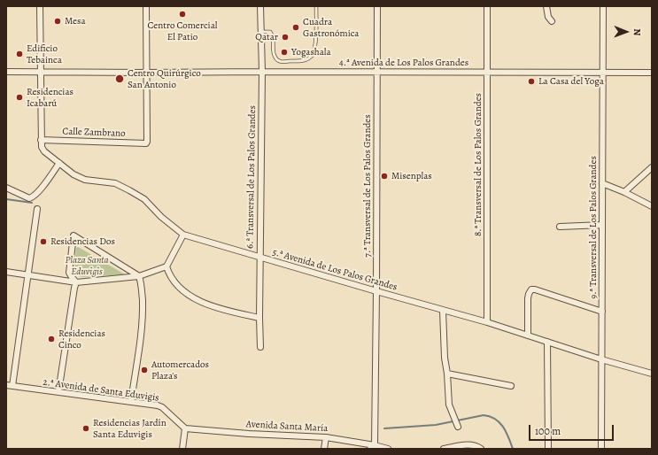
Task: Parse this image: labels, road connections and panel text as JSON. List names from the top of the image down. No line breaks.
{"streets":{"street":["4.ª Avenida de Los Palos Grandes","Calle Zambrano","8.ª Transversal de Los Palos Grandes","6.ª Transversal de Los Palos Grandes","7.ª Transversal de Los Palos Grandes","9.ª Transversal de Los Palos Grandes","5.ª Avenida de Los Palos Grandes","2.ª Avenida de Santa Eduvigis","Avenida Santa María"]},"crossings":[["4.ª Avenida de Los Palos Grandes","Calle Zambrano"],["4.ª Avenida de Los Palos Grandes","8.ª Transversal de Los Palos Grandes"],["4.ª Avenida de Los Palos Grandes","6.ª Transversal de Los Palos Grandes"],["4.ª Avenida de Los Palos Grandes","7.ª Transversal de Los Palos Grandes"],["4.ª Avenida de Los Palos Grandes","9.ª Transversal de Los Palos Grandes"],["Calle Zambrano","5.ª Avenida de Los Palos Grandes"],["8.ª Transversal de Los Palos Grandes","5.ª Avenida de Los Palos Grandes"],["6.ª Transversal de Los Palos Grandes","5.ª Avenida de Los Palos Grandes"],["7.ª Transversal de Los Palos Grandes","5.ª Avenida de Los Palos Grandes"],["7.ª Transversal de Los Palos Grandes","Avenida Santa María"],["9.ª Transversal de Los Palos Grandes","5.ª Avenida de Los Palos Grandes"],["2.ª Avenida de Santa Eduvigis","Avenida Santa María"]],"parks":["Plaza Santa Eduvigis"],"places":["Centro Comercial El Patio","Mesa","Cuadra Gastronómica","Qatar","Yogashala","Edificio Tebainca","Centro Quirúrgico San Antonio","La Casa del Yoga","Residencias Icabarú","Misenplas","Residencias Dos","Residencias Cinco","Automercados Plaza's","Residencias Jardín Santa Eduvigis"],"scale_bar":"100 m","north":"right"}
